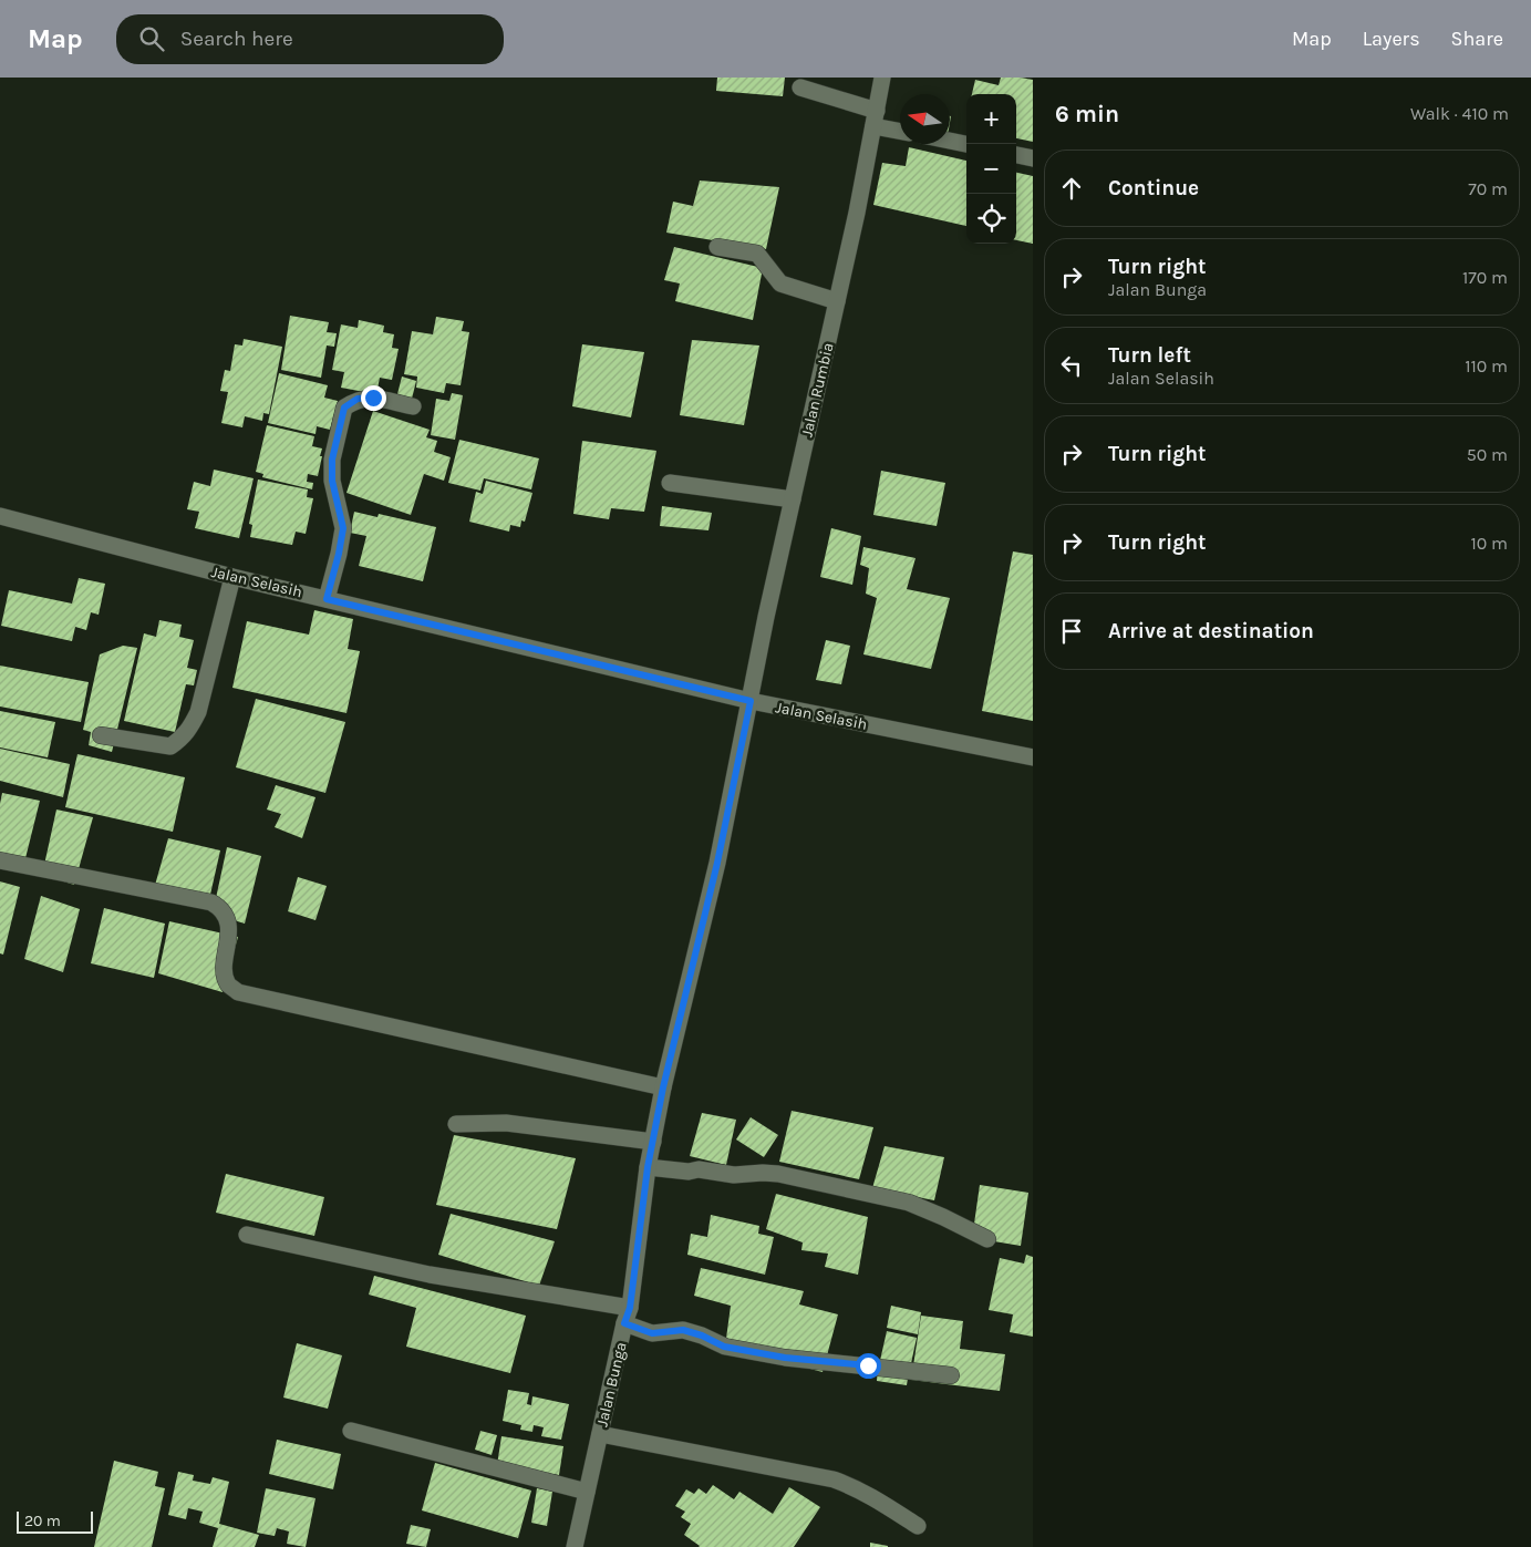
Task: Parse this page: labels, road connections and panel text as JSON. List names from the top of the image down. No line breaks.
{"streets":{"street":["Jalan Rumbia","Jalan Selasih","Jalan Bunga"]},"crossings":[["Jalan Rumbia","Jalan Selasih"],["Jalan Rumbia","Jalan Bunga"],["Jalan Selasih","Jalan Bunga"]],"scale_bar":"20 m","north":"left","page":{"header":"Map","search":"Search here","nav":["Map","Layers","Share"],"heading":["6 min","Walk · 410 m"],"map_buttons":["+","−"],"list":[["Continue","70 m"],["Turn right","Jalan Bunga","170 m"],["Turn left","Jalan Selasih","110 m"],["Turn right","50 m"],["Turn right","10 m"],"Arrive at destination"],"scale":"20 m"}}
